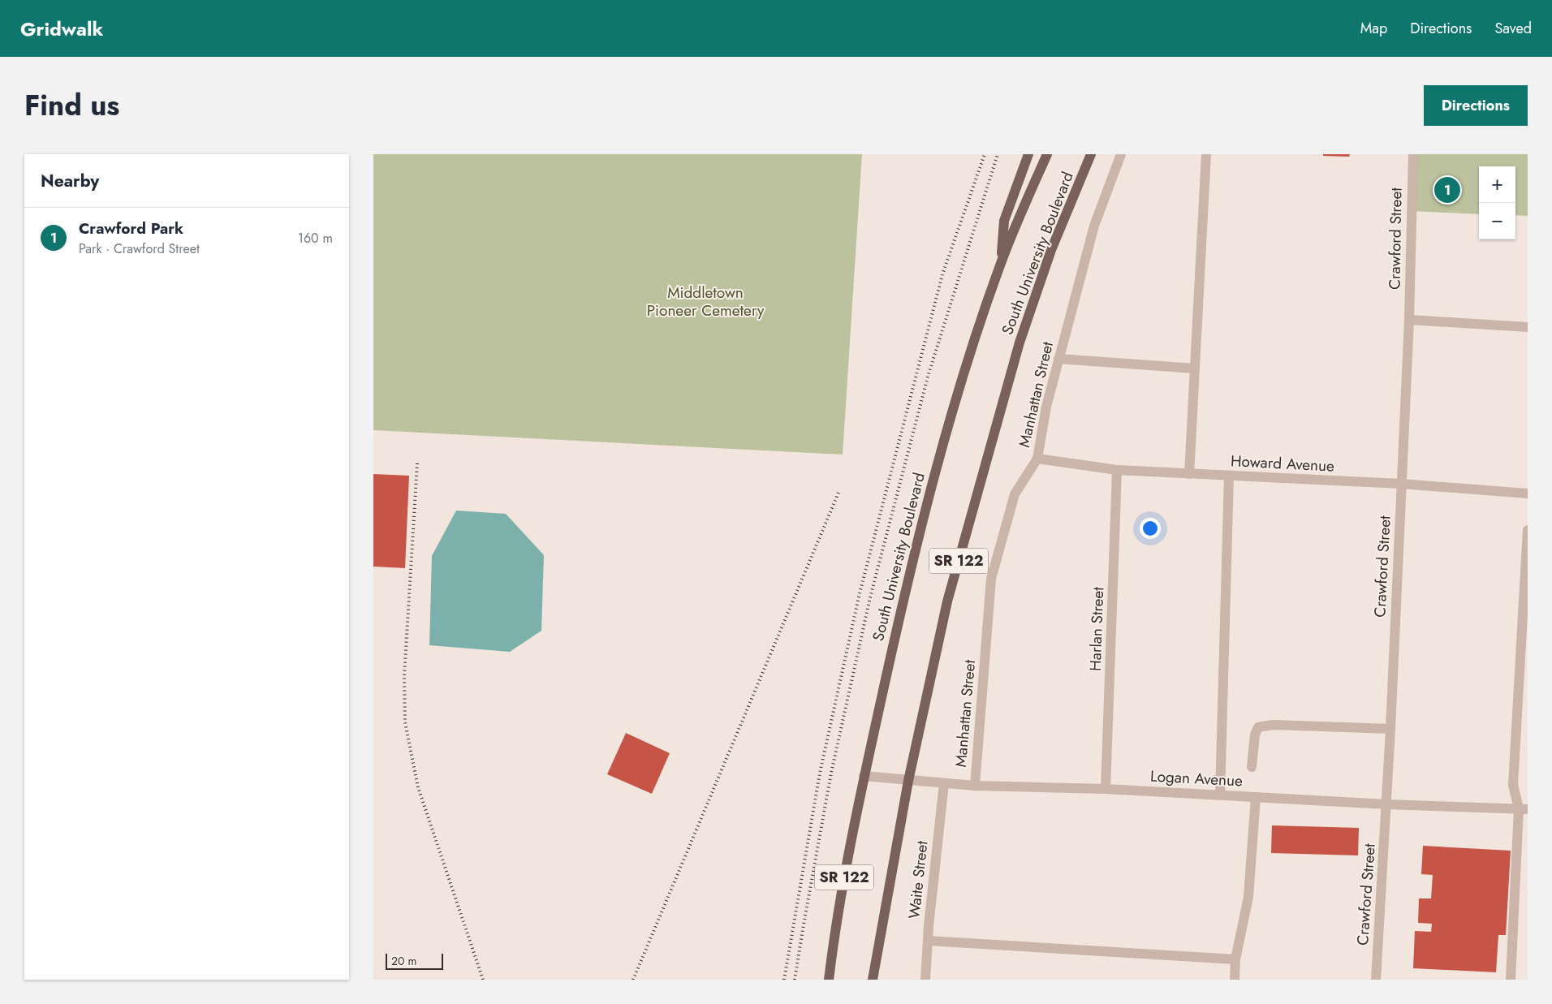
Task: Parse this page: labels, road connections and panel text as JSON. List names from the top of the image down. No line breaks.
{"streets":{"main road":["South University Boulevard","SR 122"],"street":["Crawford Street","Manhattan Street","Howard Avenue","Harlan Street","Logan Avenue","Waite Street"]},"crossings":[["Crawford Street","Howard Avenue"],["Crawford Street","Logan Avenue"],["South University Boulevard","Logan Avenue"],["Manhattan Street","Howard Avenue"],["Manhattan Street","Logan Avenue"],["Howard Avenue","Harlan Street"],["Harlan Street","Logan Avenue"],["Logan Avenue","Waite Street"]],"parks":["Middletown Pioneer Cemetery"],"scale_bar":"20 m","page":{"header":"Gridwalk","nav":["Map","Directions","Saved"],"title":"Find us","buttons":"Directions","heading":"Nearby","map_buttons":["+","−"],"pins":"1","list":[{"mark":"1","name":"Crawford Park","note":"Park · Crawford Street","value":"160 m"}],"scale":"20 m"}}
